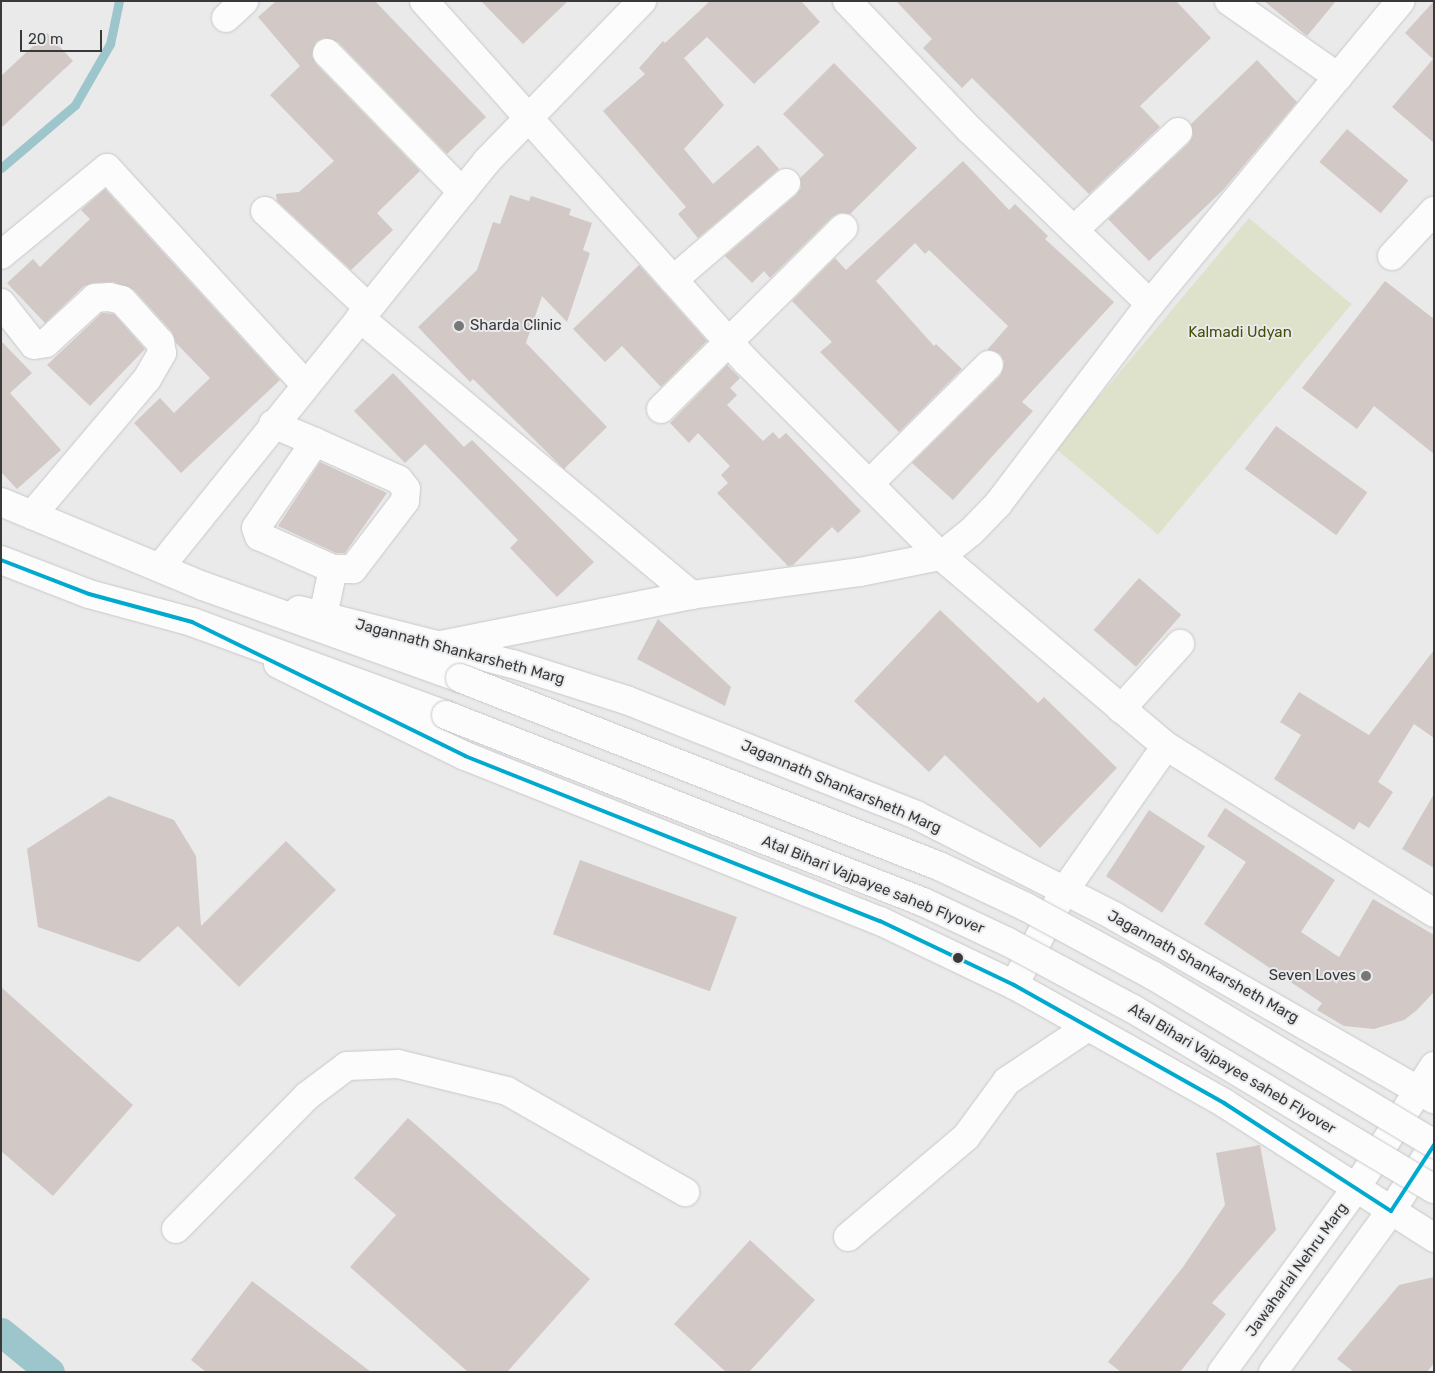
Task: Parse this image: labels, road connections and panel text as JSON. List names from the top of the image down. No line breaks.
{"streets":{"main road":["Jagannath Shankarsheth Marg","Atal Bihari Vajpayee saheb Flyover","Jawaharlal Nehru Marg"]},"crossings":[["Jagannath Shankarsheth Marg","Jawaharlal Nehru Marg"]],"parks":["Kalmadi Udyan"],"places":["Sharda Clinic","Seven Loves"],"scale_bar":"20 m"}
